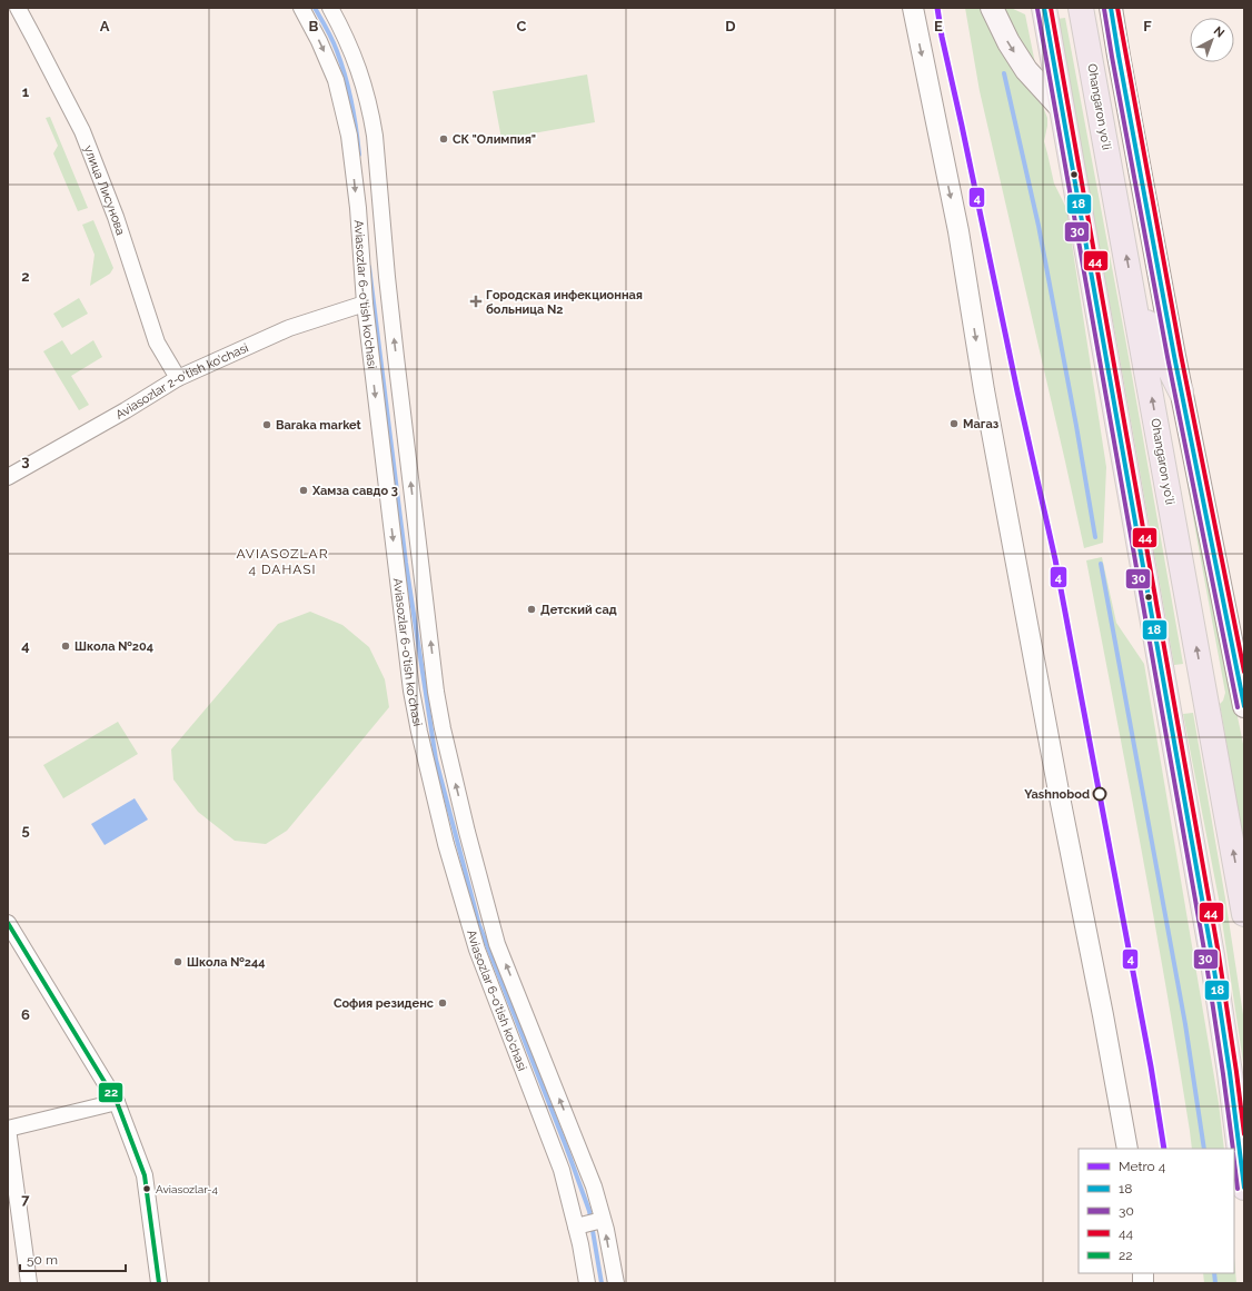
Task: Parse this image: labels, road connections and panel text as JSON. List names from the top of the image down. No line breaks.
{"streets":{"highway":["Ohangaron yoʻli"],"street":["улица Лисунова","Aviasozlar 6-o'tish ko'chasi","Aviasozlar 2-o'tish ko'chasi"]},"crossings":[["улица Лисунова","Aviasozlar 2-o'tish ko'chasi"],["Aviasozlar 6-o'tish ko'chasi","Aviasozlar 2-o'tish ko'chasi"]],"districts":["AVIASOZLAR 4 DAHASI"],"places":{"other":["СК \"Олимпия\"","Магаз","Baraka market","Хамза савдо 3","Детский сад","Школа №204","Yashnobod","Школа №244","София резиденс","Aviasozlar-4"],"health":["Городская инфекционная больница N2"]},"lines":["metro line 4","transit line 18","transit line 44","transit line 30","transit line 22"],"legend":["Metro 4","18","30","44","22"],"scale_bar":"50 m","north":"top right","grid":{"columns":["A","B","C","D","E","F"],"rows":["1","2","3","4","5","6","7"]}}
